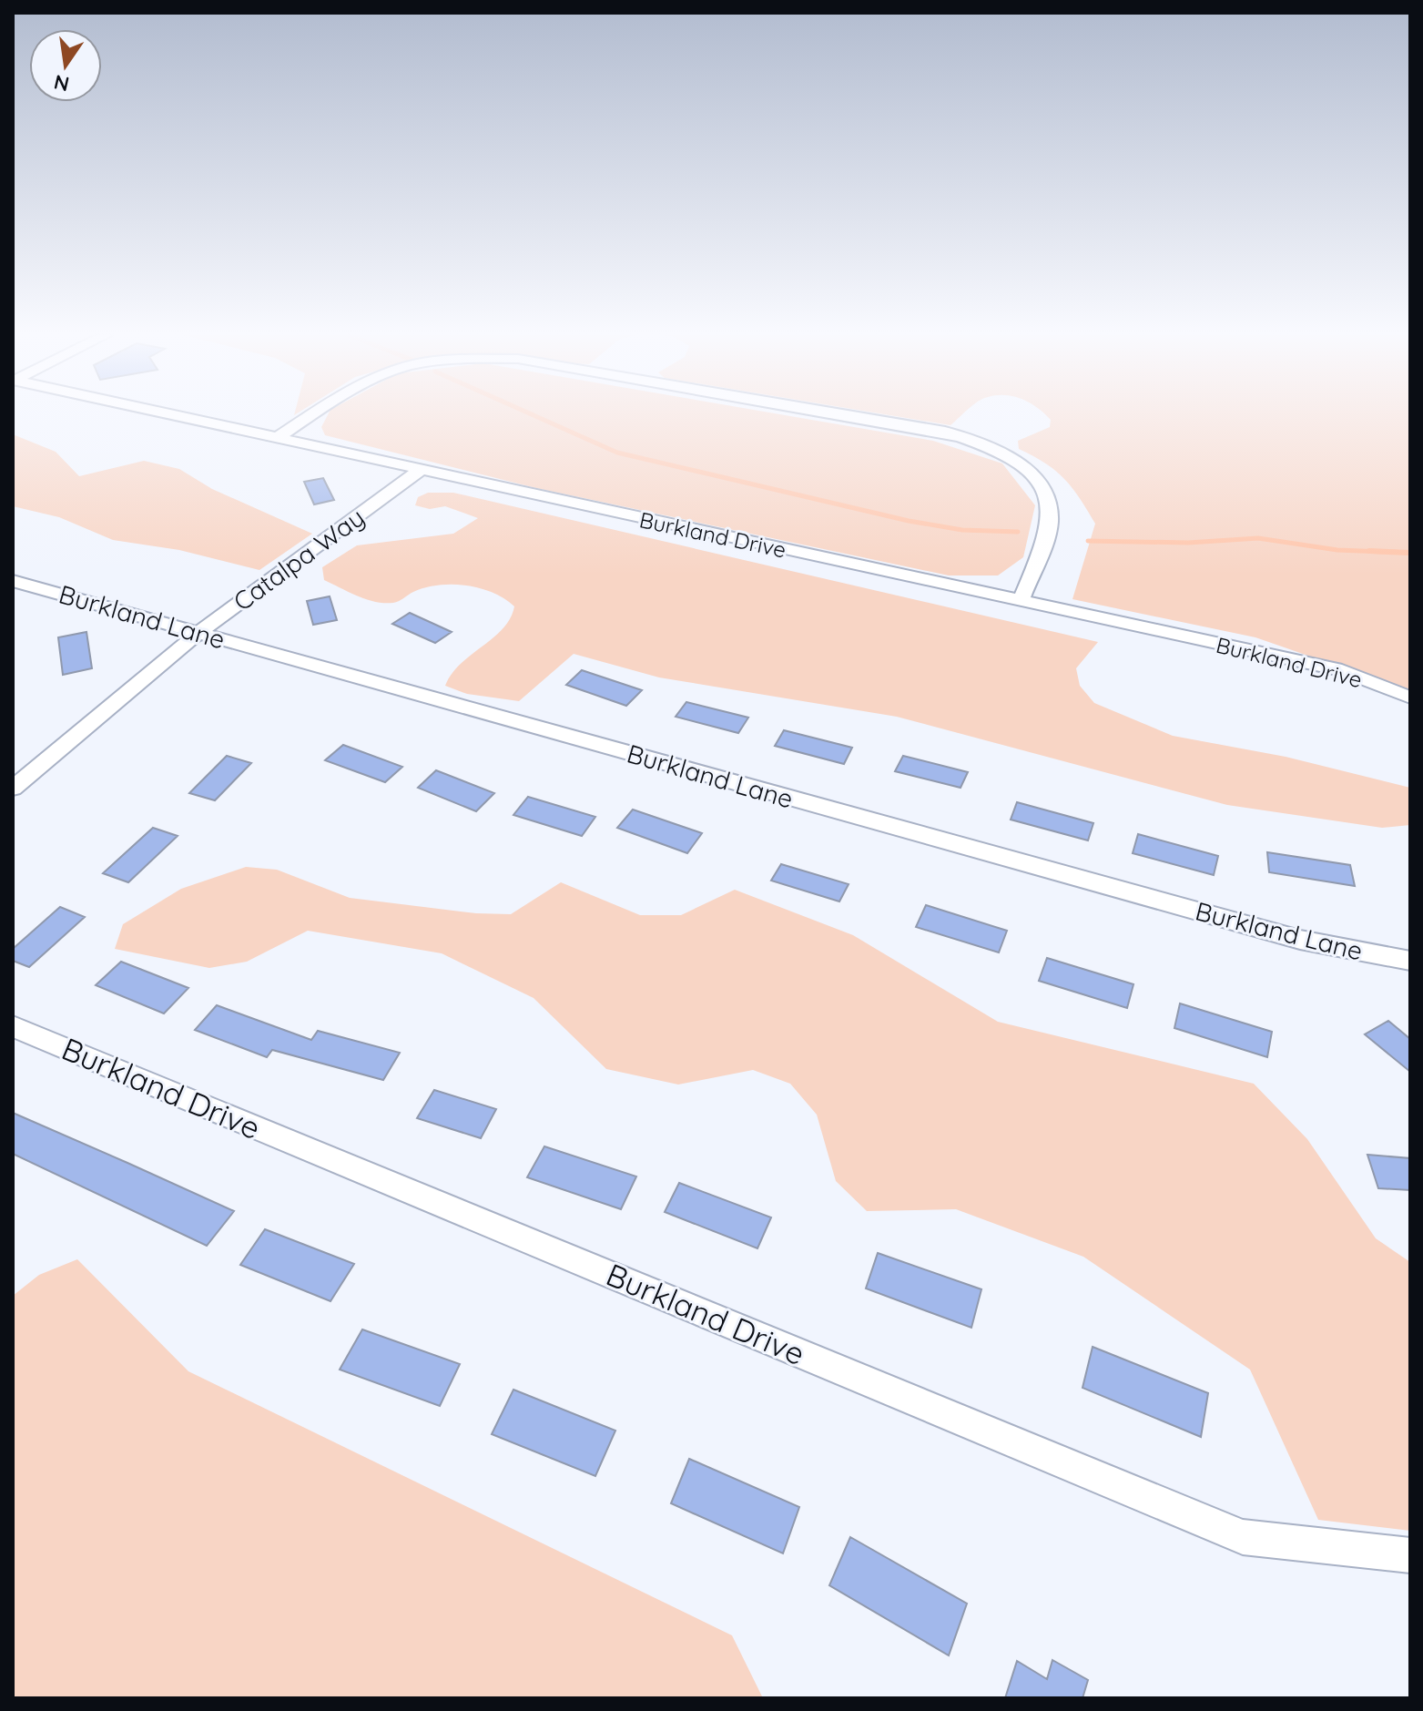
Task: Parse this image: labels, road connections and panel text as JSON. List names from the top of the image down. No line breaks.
{"streets":{"street":["Burkland Drive","Catalpa Way","Burkland Lane"]},"crossings":[["Burkland Drive","Catalpa Way"],["Catalpa Way","Burkland Lane"]],"north":"bottom"}
